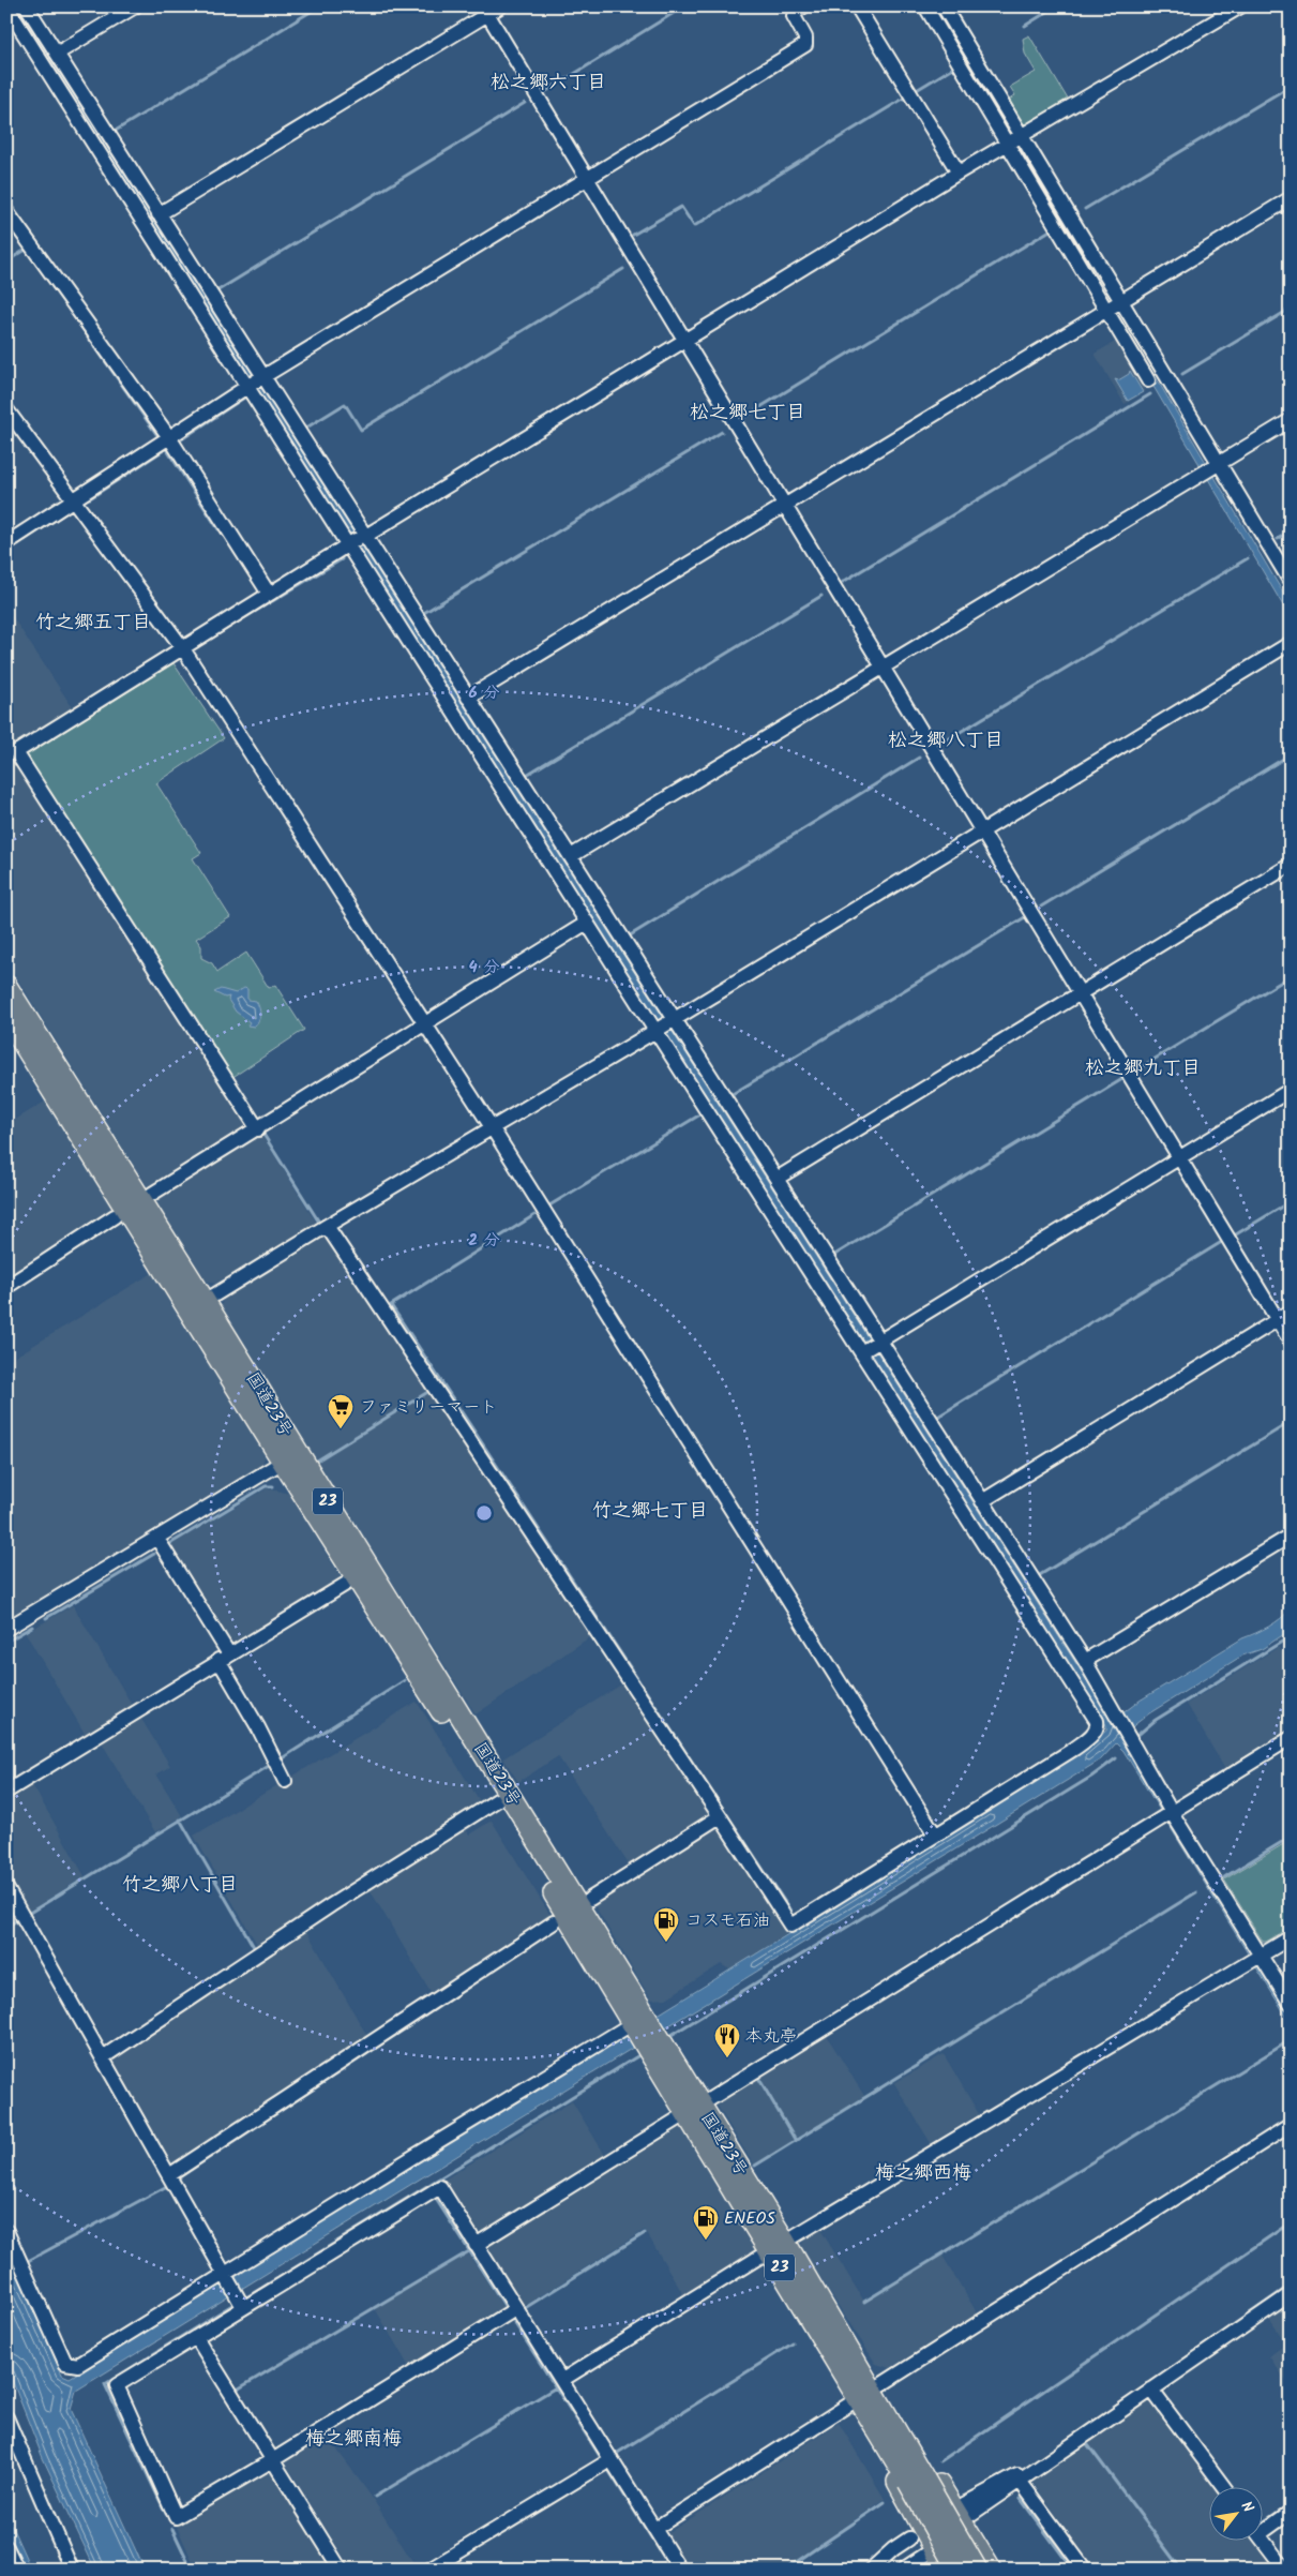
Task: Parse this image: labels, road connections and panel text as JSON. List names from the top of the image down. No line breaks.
{"streets":{"highway":["国道23号","23"]},"districts":["松之郷六丁目","松之郷七丁目","竹之郷五丁目","松之郷八丁目","松之郷九丁目","竹之郷七丁目","竹之郷八丁目","梅之郷西梅","梅之郷南梅"],"places":{"supermarket":["ファミリーマート"],"fuel station":["コスモ石油","ENEOS"],"restaurant":["本丸亭"]},"north":"top right","rings":["6 分","4 分","2 分"]}
